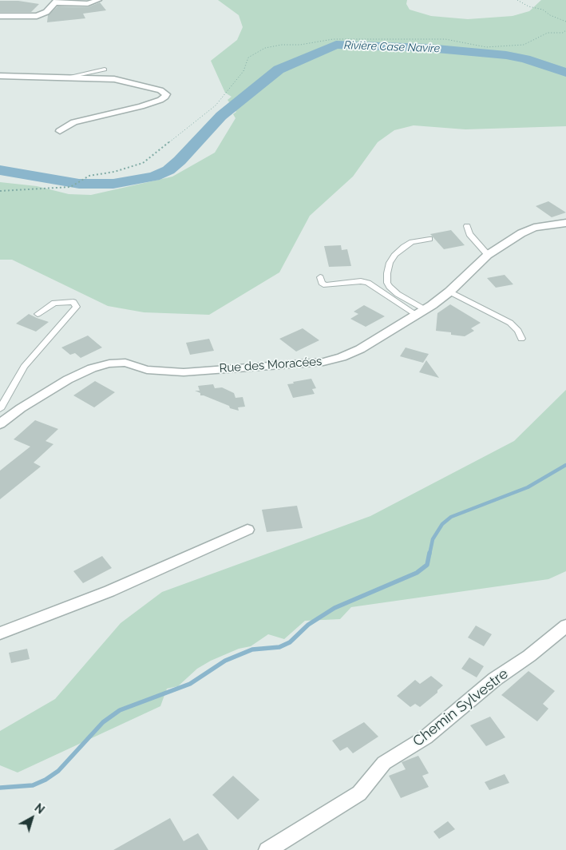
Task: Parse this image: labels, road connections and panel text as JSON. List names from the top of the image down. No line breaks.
{"streets":{"street":["Rue des Moracées","Chemin Sylvestre"]},"water":["Rivière Case Navire"],"north":"top right"}
